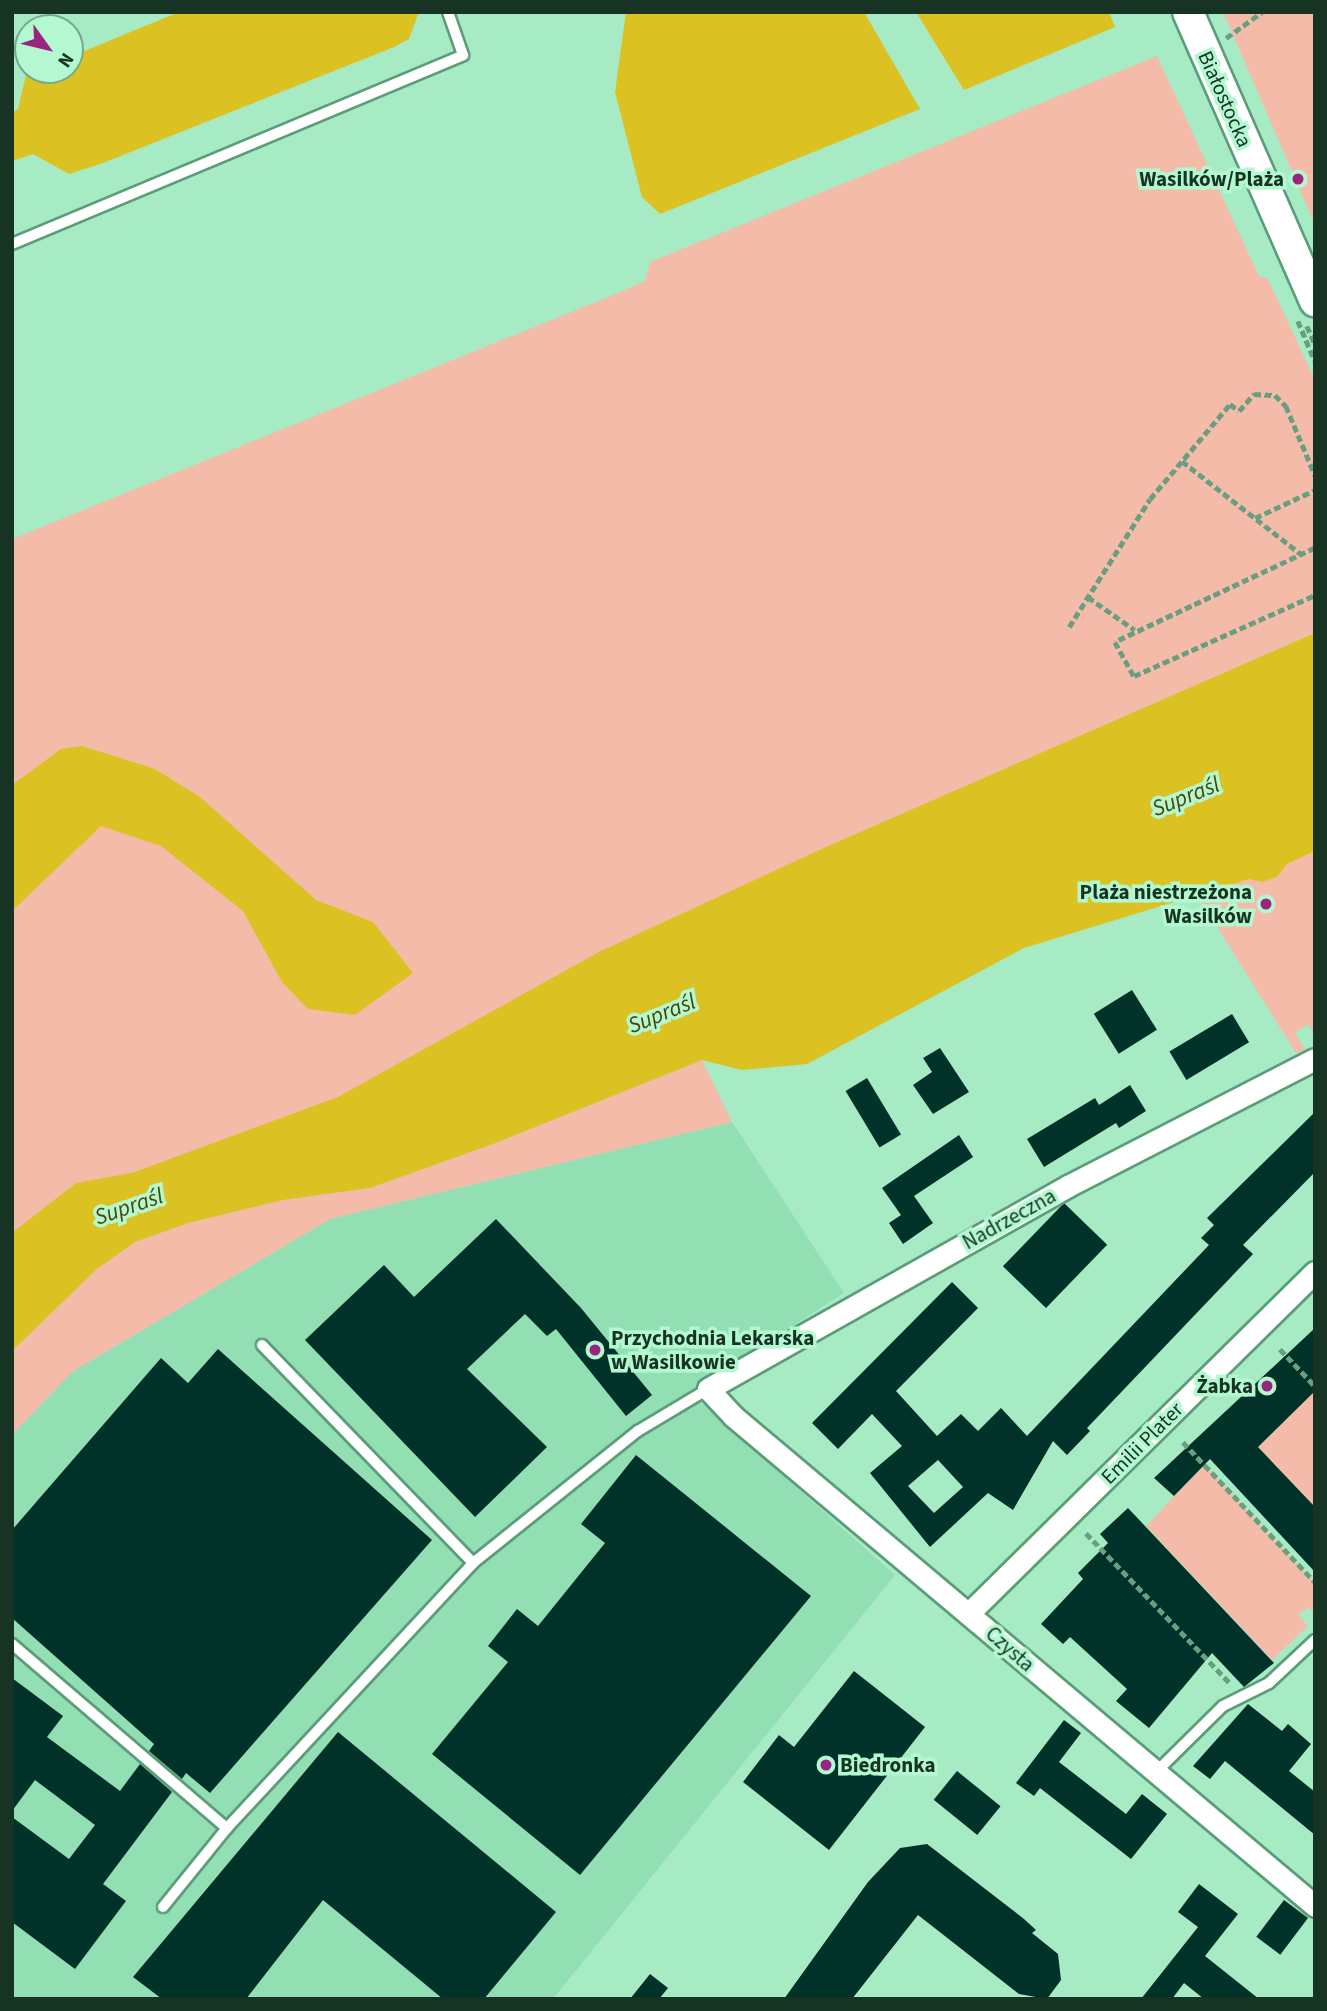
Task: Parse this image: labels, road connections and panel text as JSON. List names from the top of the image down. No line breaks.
{"streets":{"main road":["Białostocka"],"street":["Nadrzeczna","Emilii Plater","Czysta"]},"crossings":[["Nadrzeczna","Czysta"],["Emilii Plater","Czysta"]],"water":["Supraśl"],"places":["Wasilków/Plaża","Plaża niestrzeżona Wasilków","Przychodnia Lekarska w Wasilkowie","Żabka","Biedronka"],"north":"bottom right"}
